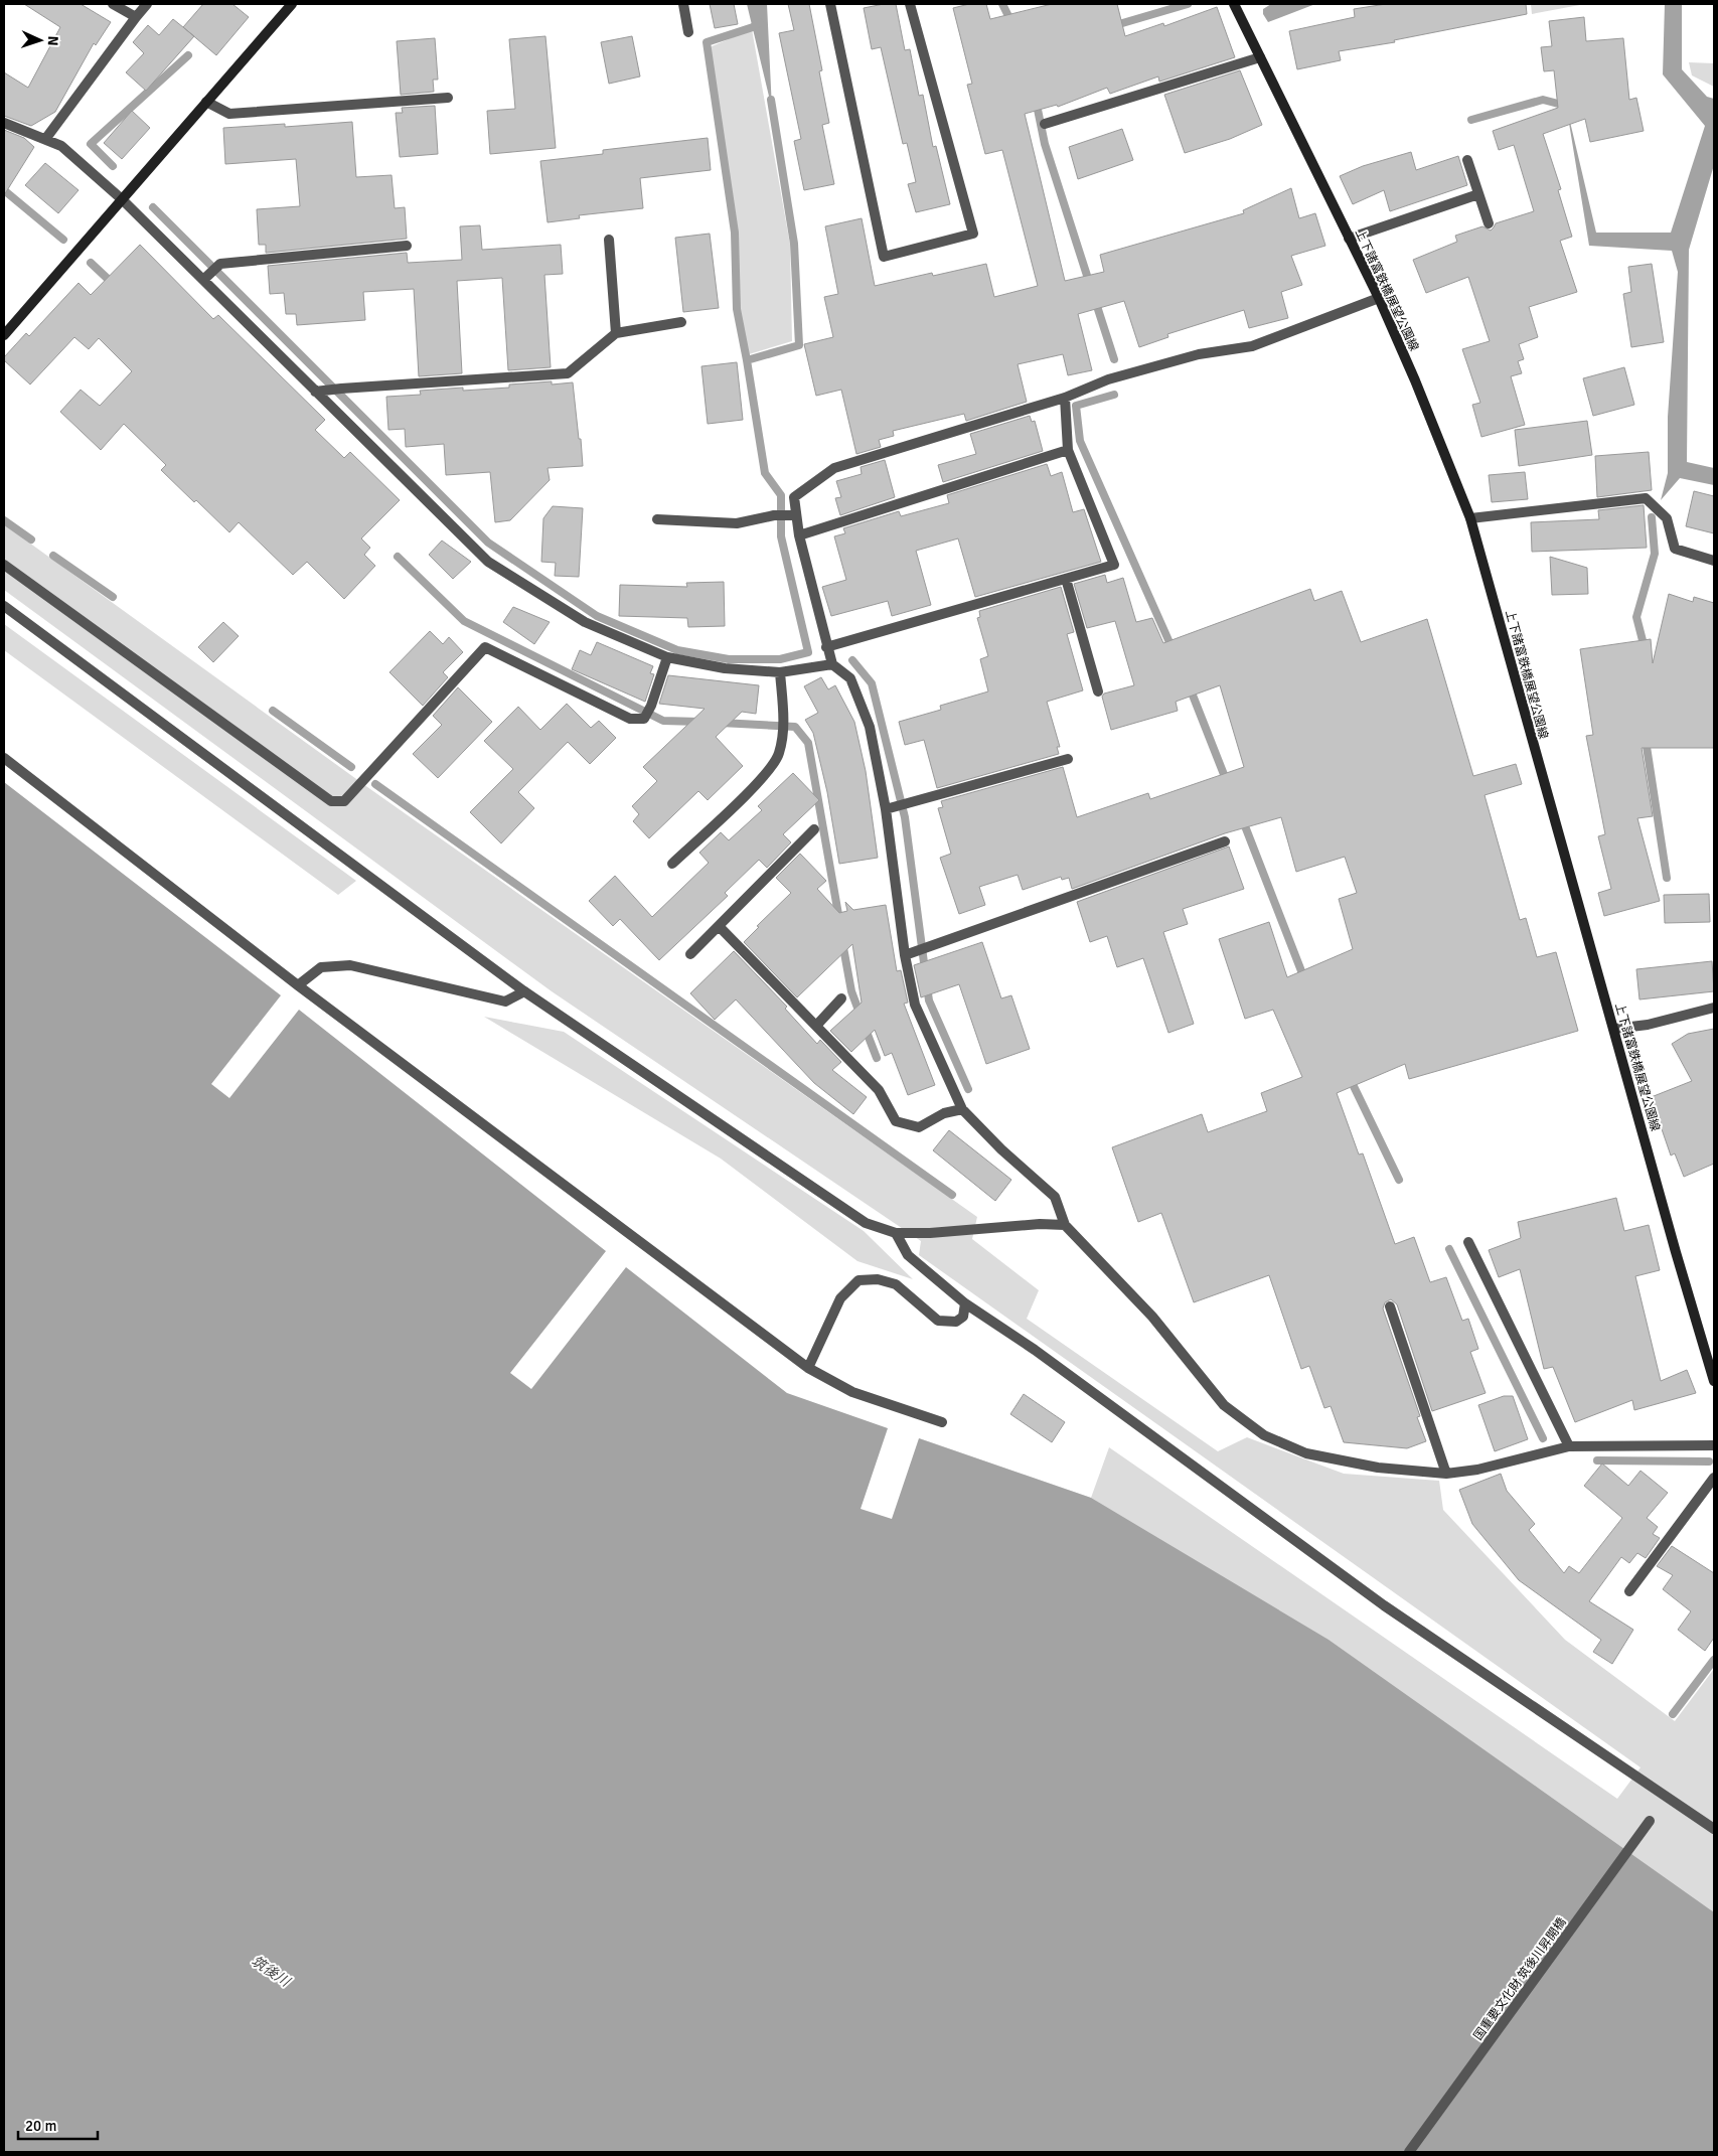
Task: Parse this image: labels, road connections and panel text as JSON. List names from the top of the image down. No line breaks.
{"streets":{"street":["上下諸富鉄橋展望公園線","国重要文化財 筑後川昇開橋"]},"water":["筑後川"],"scale_bar":"20 m","north":"right"}
